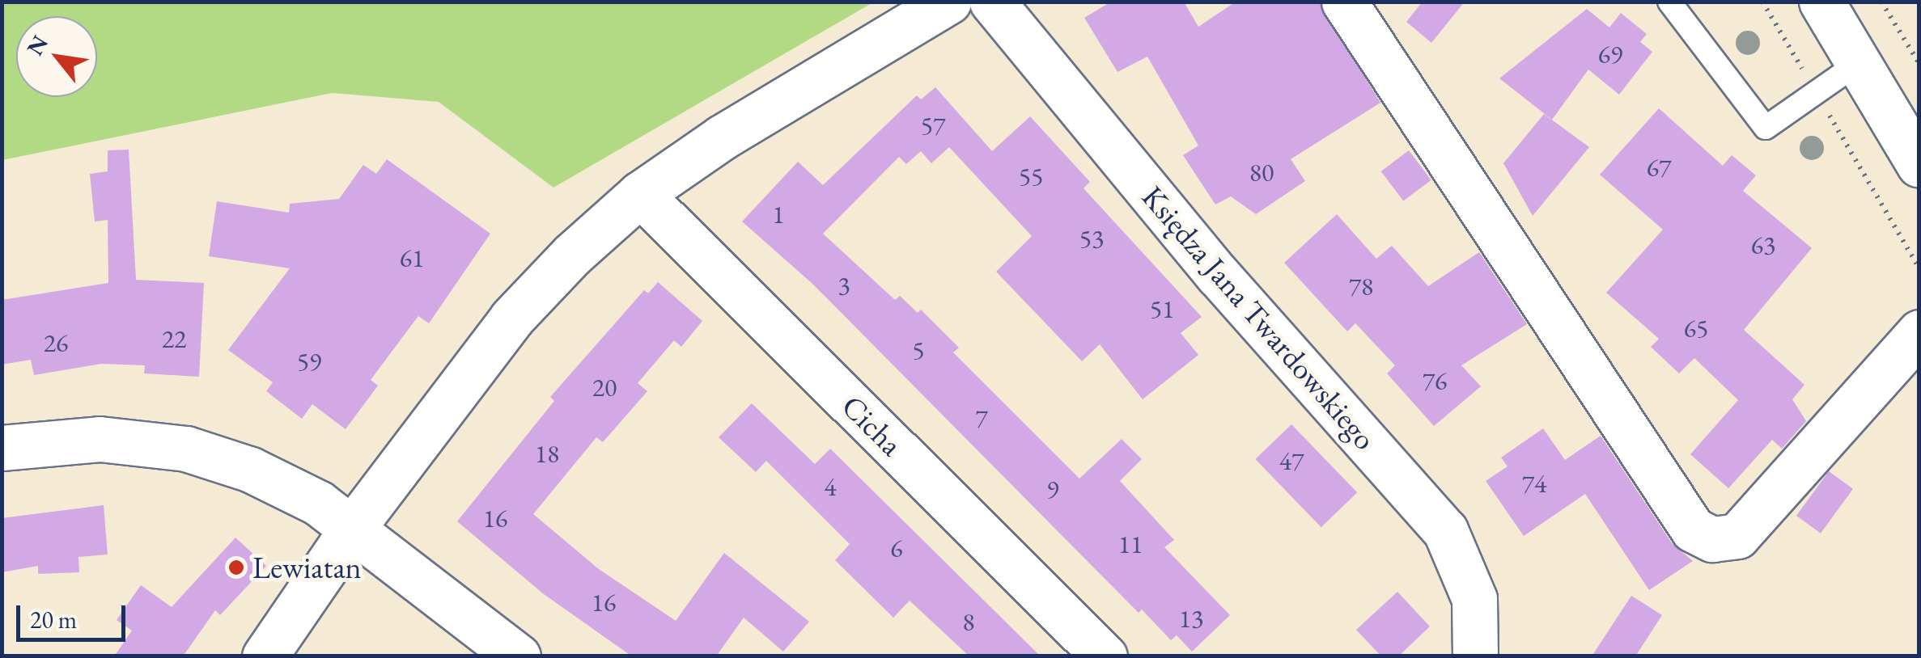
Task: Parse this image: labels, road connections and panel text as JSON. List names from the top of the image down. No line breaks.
{"streets":{"street":["Księdza Jana Twardowskiego","Cicha"]},"places":["Lewiatan"],"house_numbers":["69","57","67","80","55","1","53","63","61","3","78","51","65","22","26","5","59","76","20","7","18","47","74","4","9","16","11","6","16","13","8"],"scale_bar":"20 m","north":"top left"}
